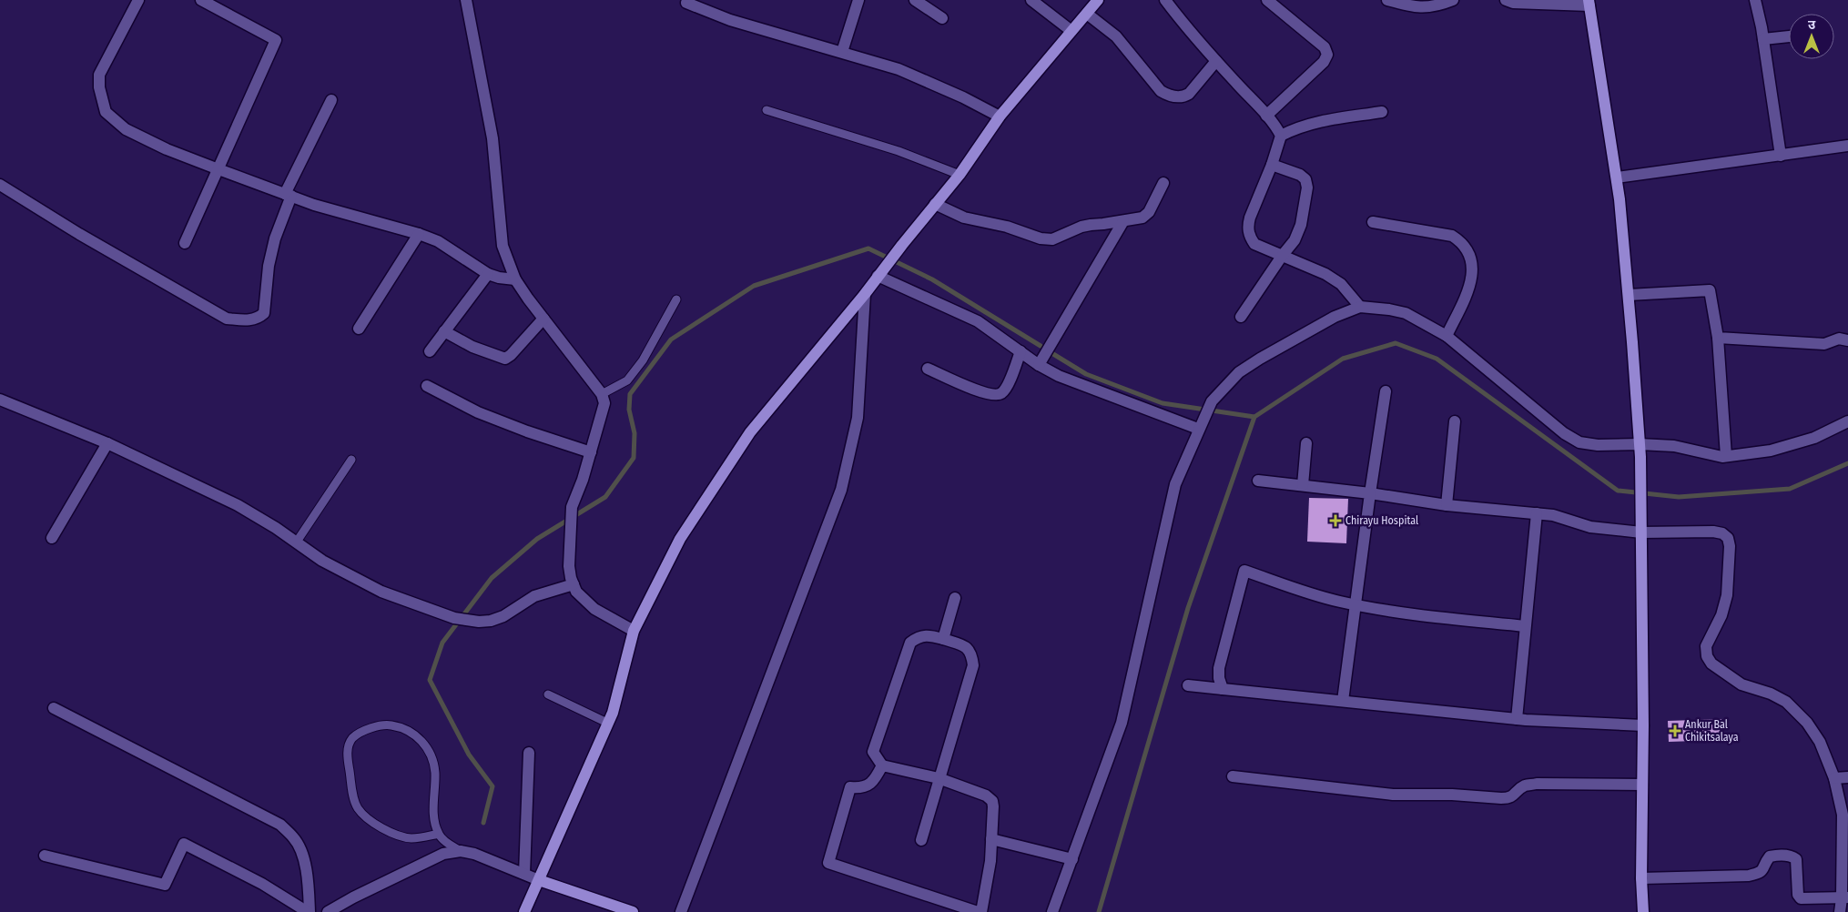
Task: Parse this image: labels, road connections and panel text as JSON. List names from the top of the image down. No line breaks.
{"places":{"health":["Chirayu Hospital","Ankur Bal Chikitsalaya"]},"north":"top"}
